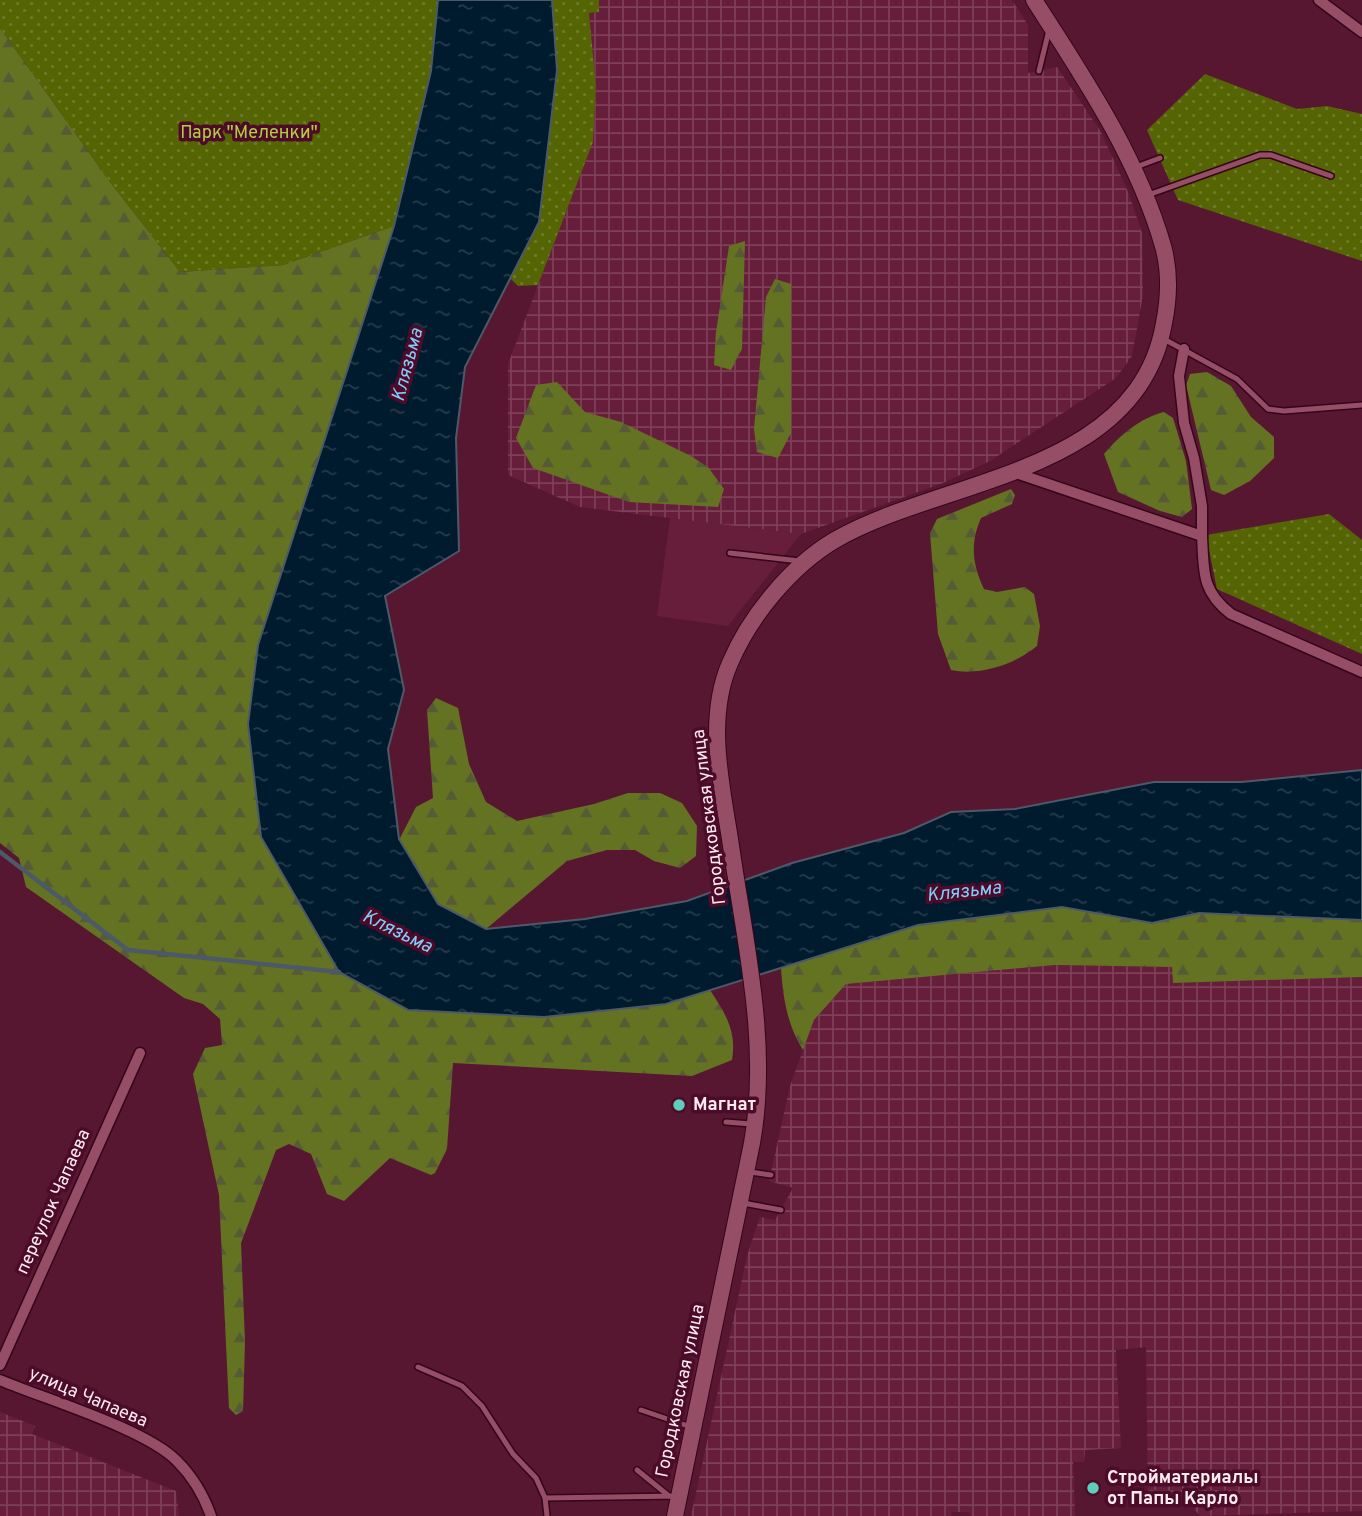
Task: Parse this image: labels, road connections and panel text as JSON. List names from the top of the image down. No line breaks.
{"streets":{"main road":["Городковская улица"],"street":["переулок Чапаева","улица Чапаева"]},"water":["Клязьма"],"parks":["Парк \"Меленки\""],"places":["Магнат","Стройматериалы от Папы Карло"]}
